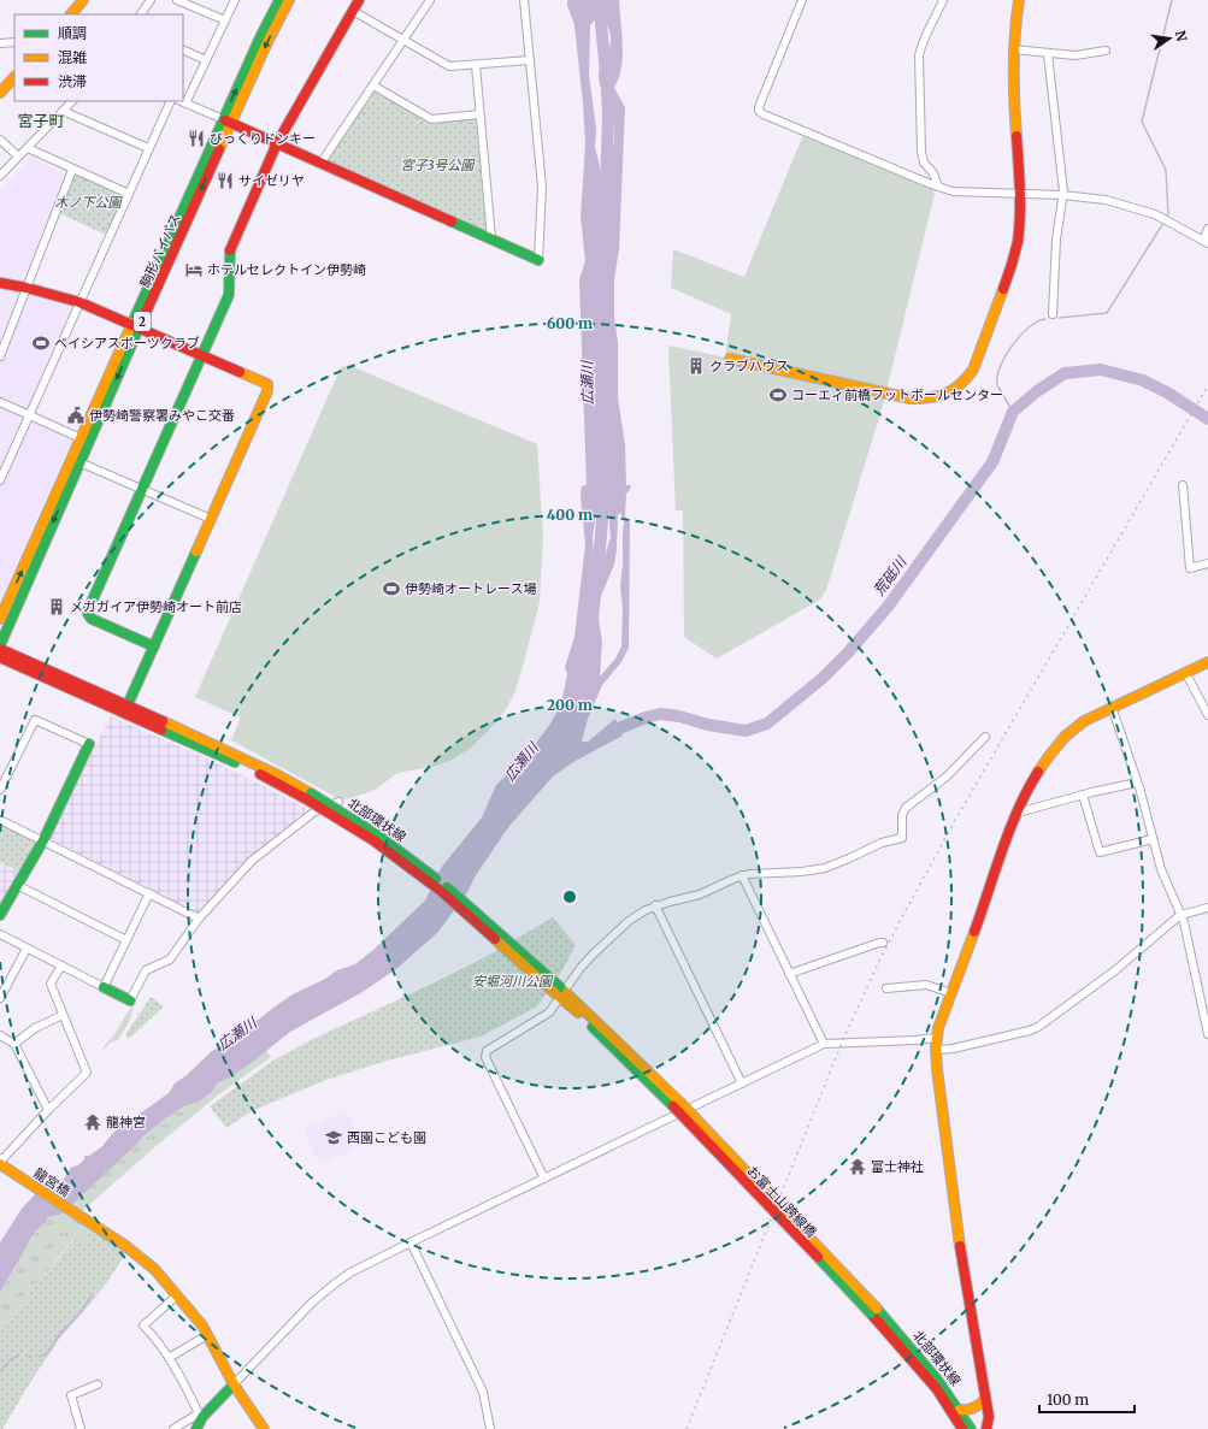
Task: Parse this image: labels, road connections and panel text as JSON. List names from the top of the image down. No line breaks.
{"streets":{"street":["駒形バイパス","2","北部環状線","龍宮橋","お富士山跨線橋"]},"crossings":[["駒形バイパス","北部環状線"],["北部環状線","お富士山跨線橋"]],"districts":["宮子町"],"water":["広瀬川","荒砥川"],"parks":["宮子3号公園","木ノ下公園","安堀河川公園"],"places":{"restaurant":["びっくりドンキー","サイゼリヤ"],"hotel":["ホテルセレクトイン伊勢崎"],"sports":["ベイシアスポーツクラブ","コーエィ前橋フットボールセンター","伊勢崎オートレース場"],"building":["クラブハウス","メガガイア伊勢崎オート前店"],"public building":["伊勢崎警察署みやこ交番"],"temple":["龍神宮","富士神社"],"school or university":["西園こども園"]},"legend":["順調","混雑","渋滞"],"scale_bar":"100 m","north":"right","rings":["600 m","400 m","200 m"]}
